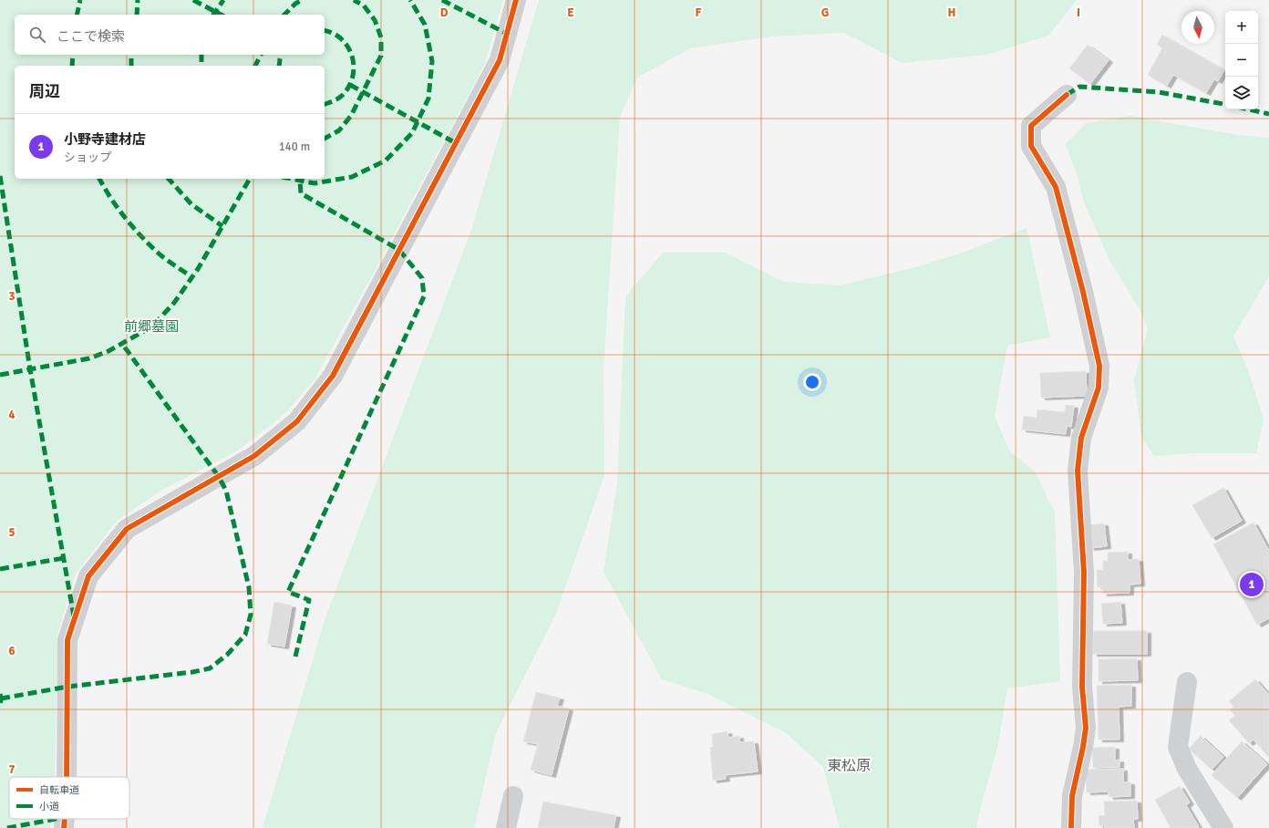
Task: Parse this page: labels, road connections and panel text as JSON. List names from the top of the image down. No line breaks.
{"districts":["東松原"],"parks":["前郷墓園"],"legend":["自転車道","小道"],"north":"bottom","page":{"map_buttons":["+","−"],"search":"ここで検索","heading":"周辺","list":[{"mark":"1","name":"小野寺建材店","note":"ショップ","value":"140 m"}],"pins":"1"},"grid":{"columns":["D","E","F","G","H","I"],"rows":["3","4","5","6","7"]}}
